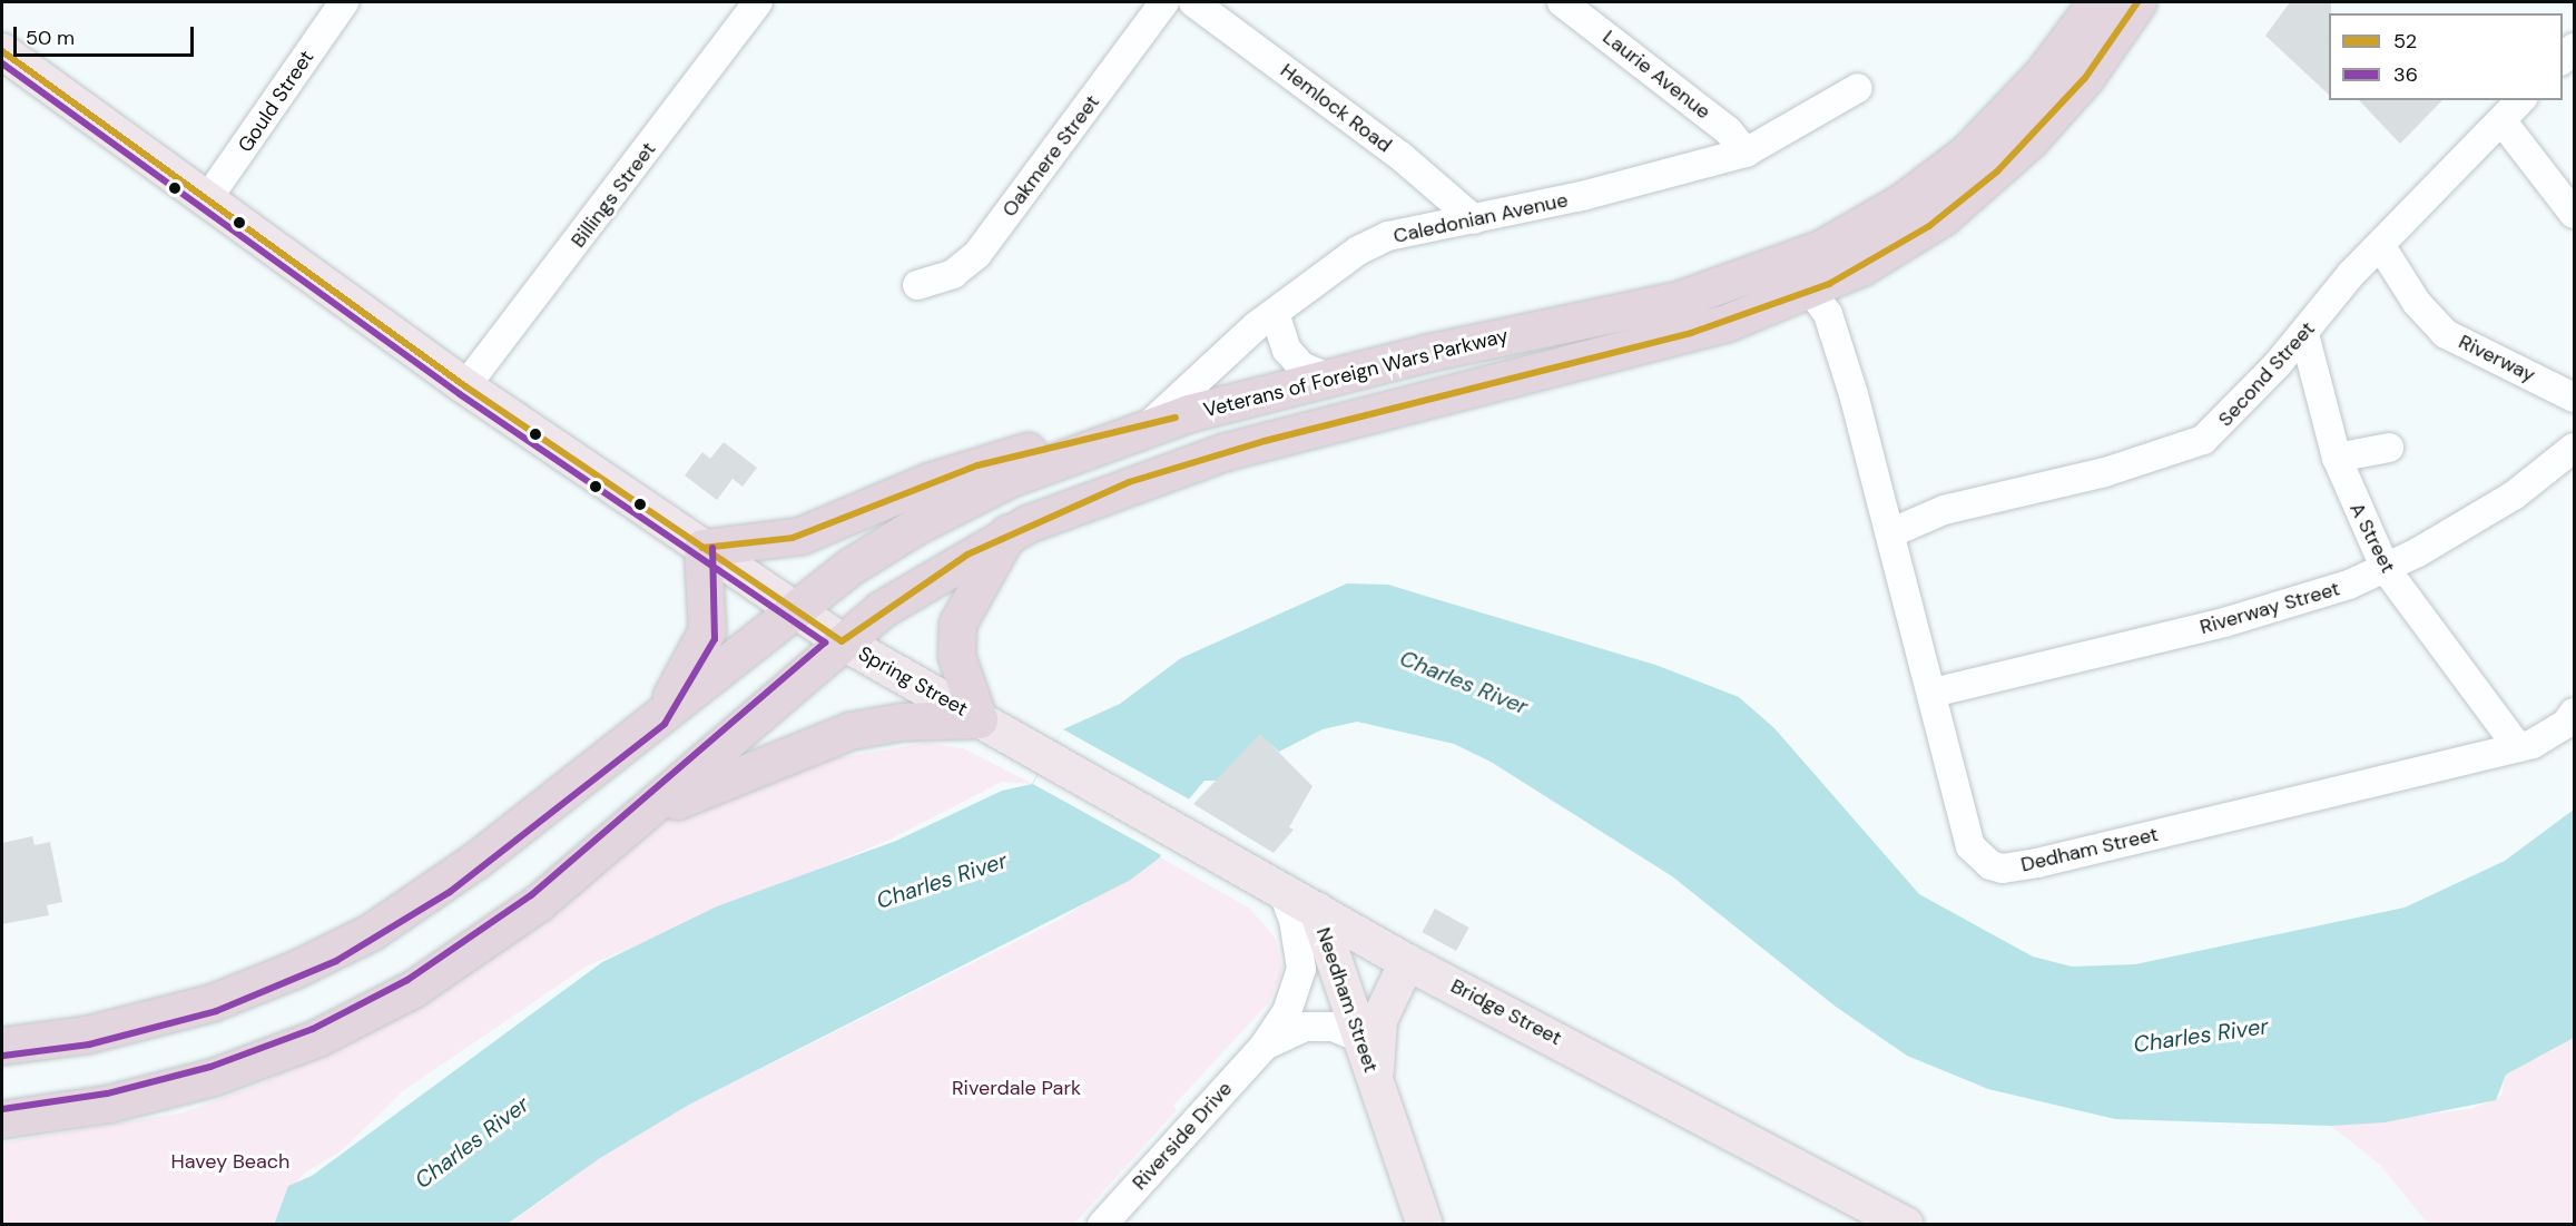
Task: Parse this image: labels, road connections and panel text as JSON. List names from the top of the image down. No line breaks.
{"streets":{"highway":["Veterans of Foreign Wars Parkway"],"main road":["Spring Street","Needham Street","Bridge Street"],"street":["Laurie Avenue","Gould Street","Hemlock Road","Oakmere Street","Billings Street","Caledonian Avenue","Riverway","Second Street","A Street","Riverway Street","Dedham Street","Riverside Drive"]},"crossings":[["Laurie Avenue","Caledonian Avenue"],["Gould Street","Spring Street"],["Hemlock Road","Caledonian Avenue"],["Billings Street","Spring Street"],["Caledonian Avenue","Veterans of Foreign Wars Parkway"],["Riverway","Second Street"],["Veterans of Foreign Wars Parkway","Spring Street"],["Second Street","A Street"],["Second Street","Dedham Street"],["A Street","Riverway Street"],["A Street","Dedham Street"],["Riverway Street","Dedham Street"],["Spring Street","Bridge Street"],["Needham Street","Bridge Street"],["Needham Street","Riverside Drive"],["Bridge Street","Riverside Drive"]],"water":["Charles River"],"parks":["Riverdale Park","Havey Beach"],"lines":["transit line 52","transit line 36"],"legend":["52","36"],"scale_bar":"50 m"}
